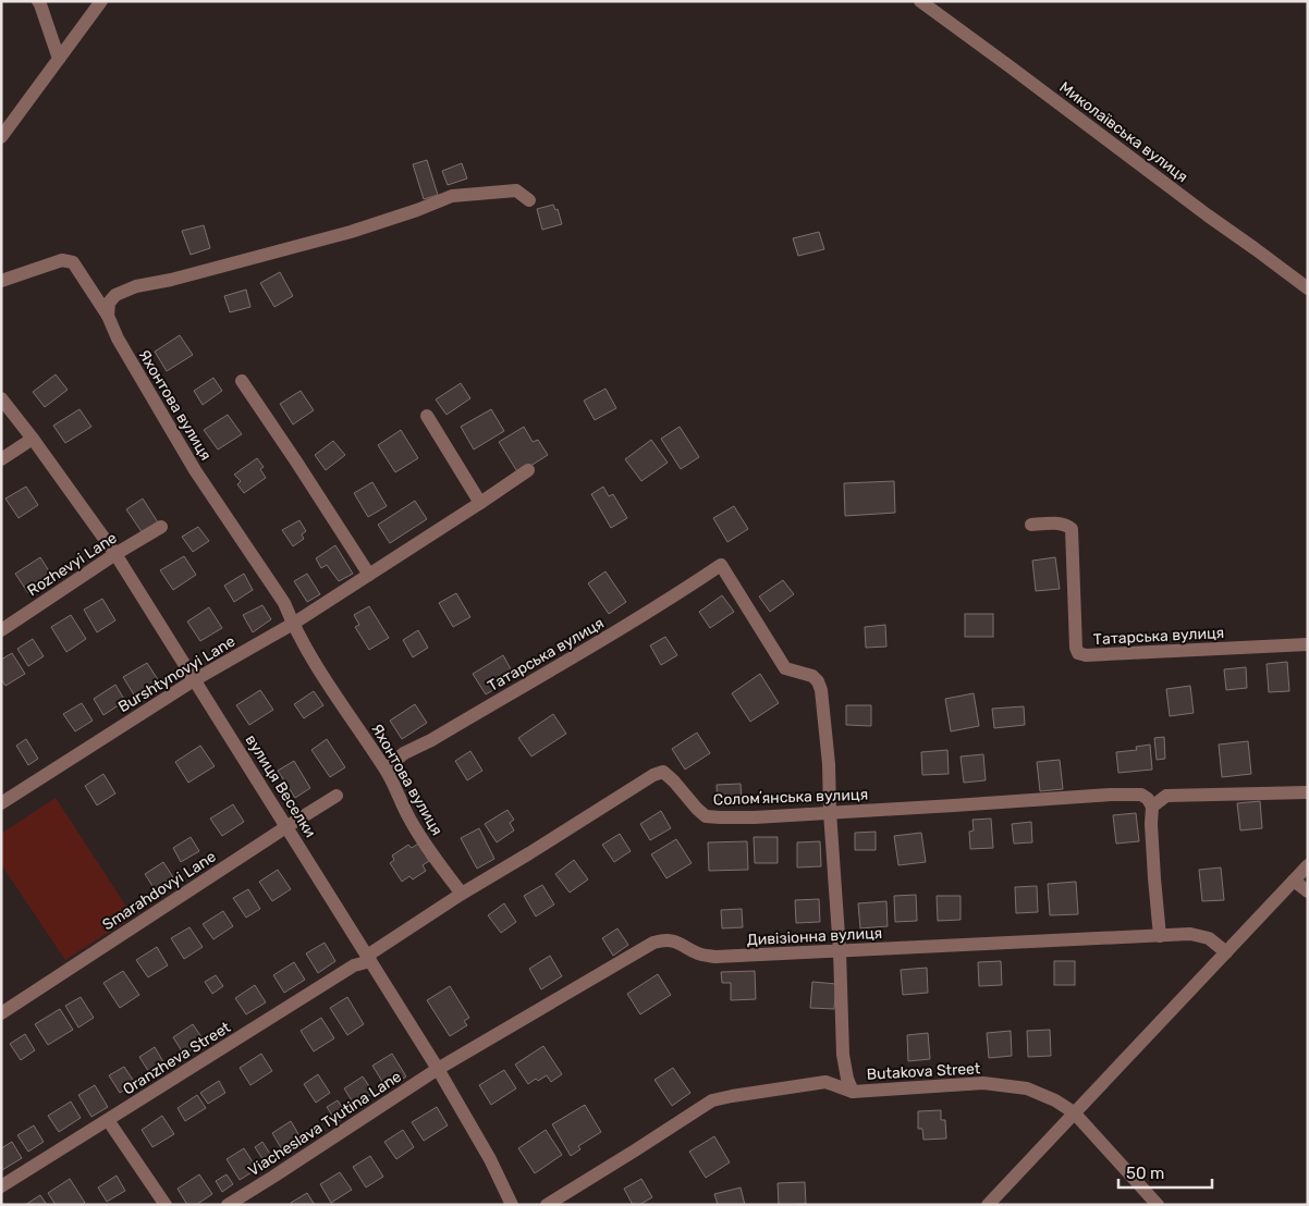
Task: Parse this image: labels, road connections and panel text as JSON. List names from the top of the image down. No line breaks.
{"streets":{"street":["Миколаївська вулиця","Яхонтова вулиця","Rozhevyi Lane","Татарська вулиця","Burshtynovyi Lane","вулиця Веселки","Соломʼянська вулиця","Smarahdovyi Lane","Дивізіонна вулиця","Oranzheva Street","Butakova Street","Viacheslava Tyutina Lane"]},"crossings":[["Яхонтова вулиця","Татарська вулиця"],["Яхонтова вулиця","Burshtynovyi Lane"],["Яхонтова вулиця","Соломʼянська вулиця"],["Rozhevyi Lane","вулиця Веселки"],["Татарська вулиця","Соломʼянська вулиця"],["Burshtynovyi Lane","вулиця Веселки"],["вулиця Веселки","Соломʼянська вулиця"],["вулиця Веселки","Smarahdovyi Lane"],["вулиця Веселки","Дивізіонна вулиця"],["вулиця Веселки","Oranzheva Street"],["вулиця Веселки","Viacheslava Tyutina Lane"],["Соломʼянська вулиця","Oranzheva Street"],["Дивізіонна вулиця","Viacheslava Tyutina Lane"]],"scale_bar":"50 m"}
